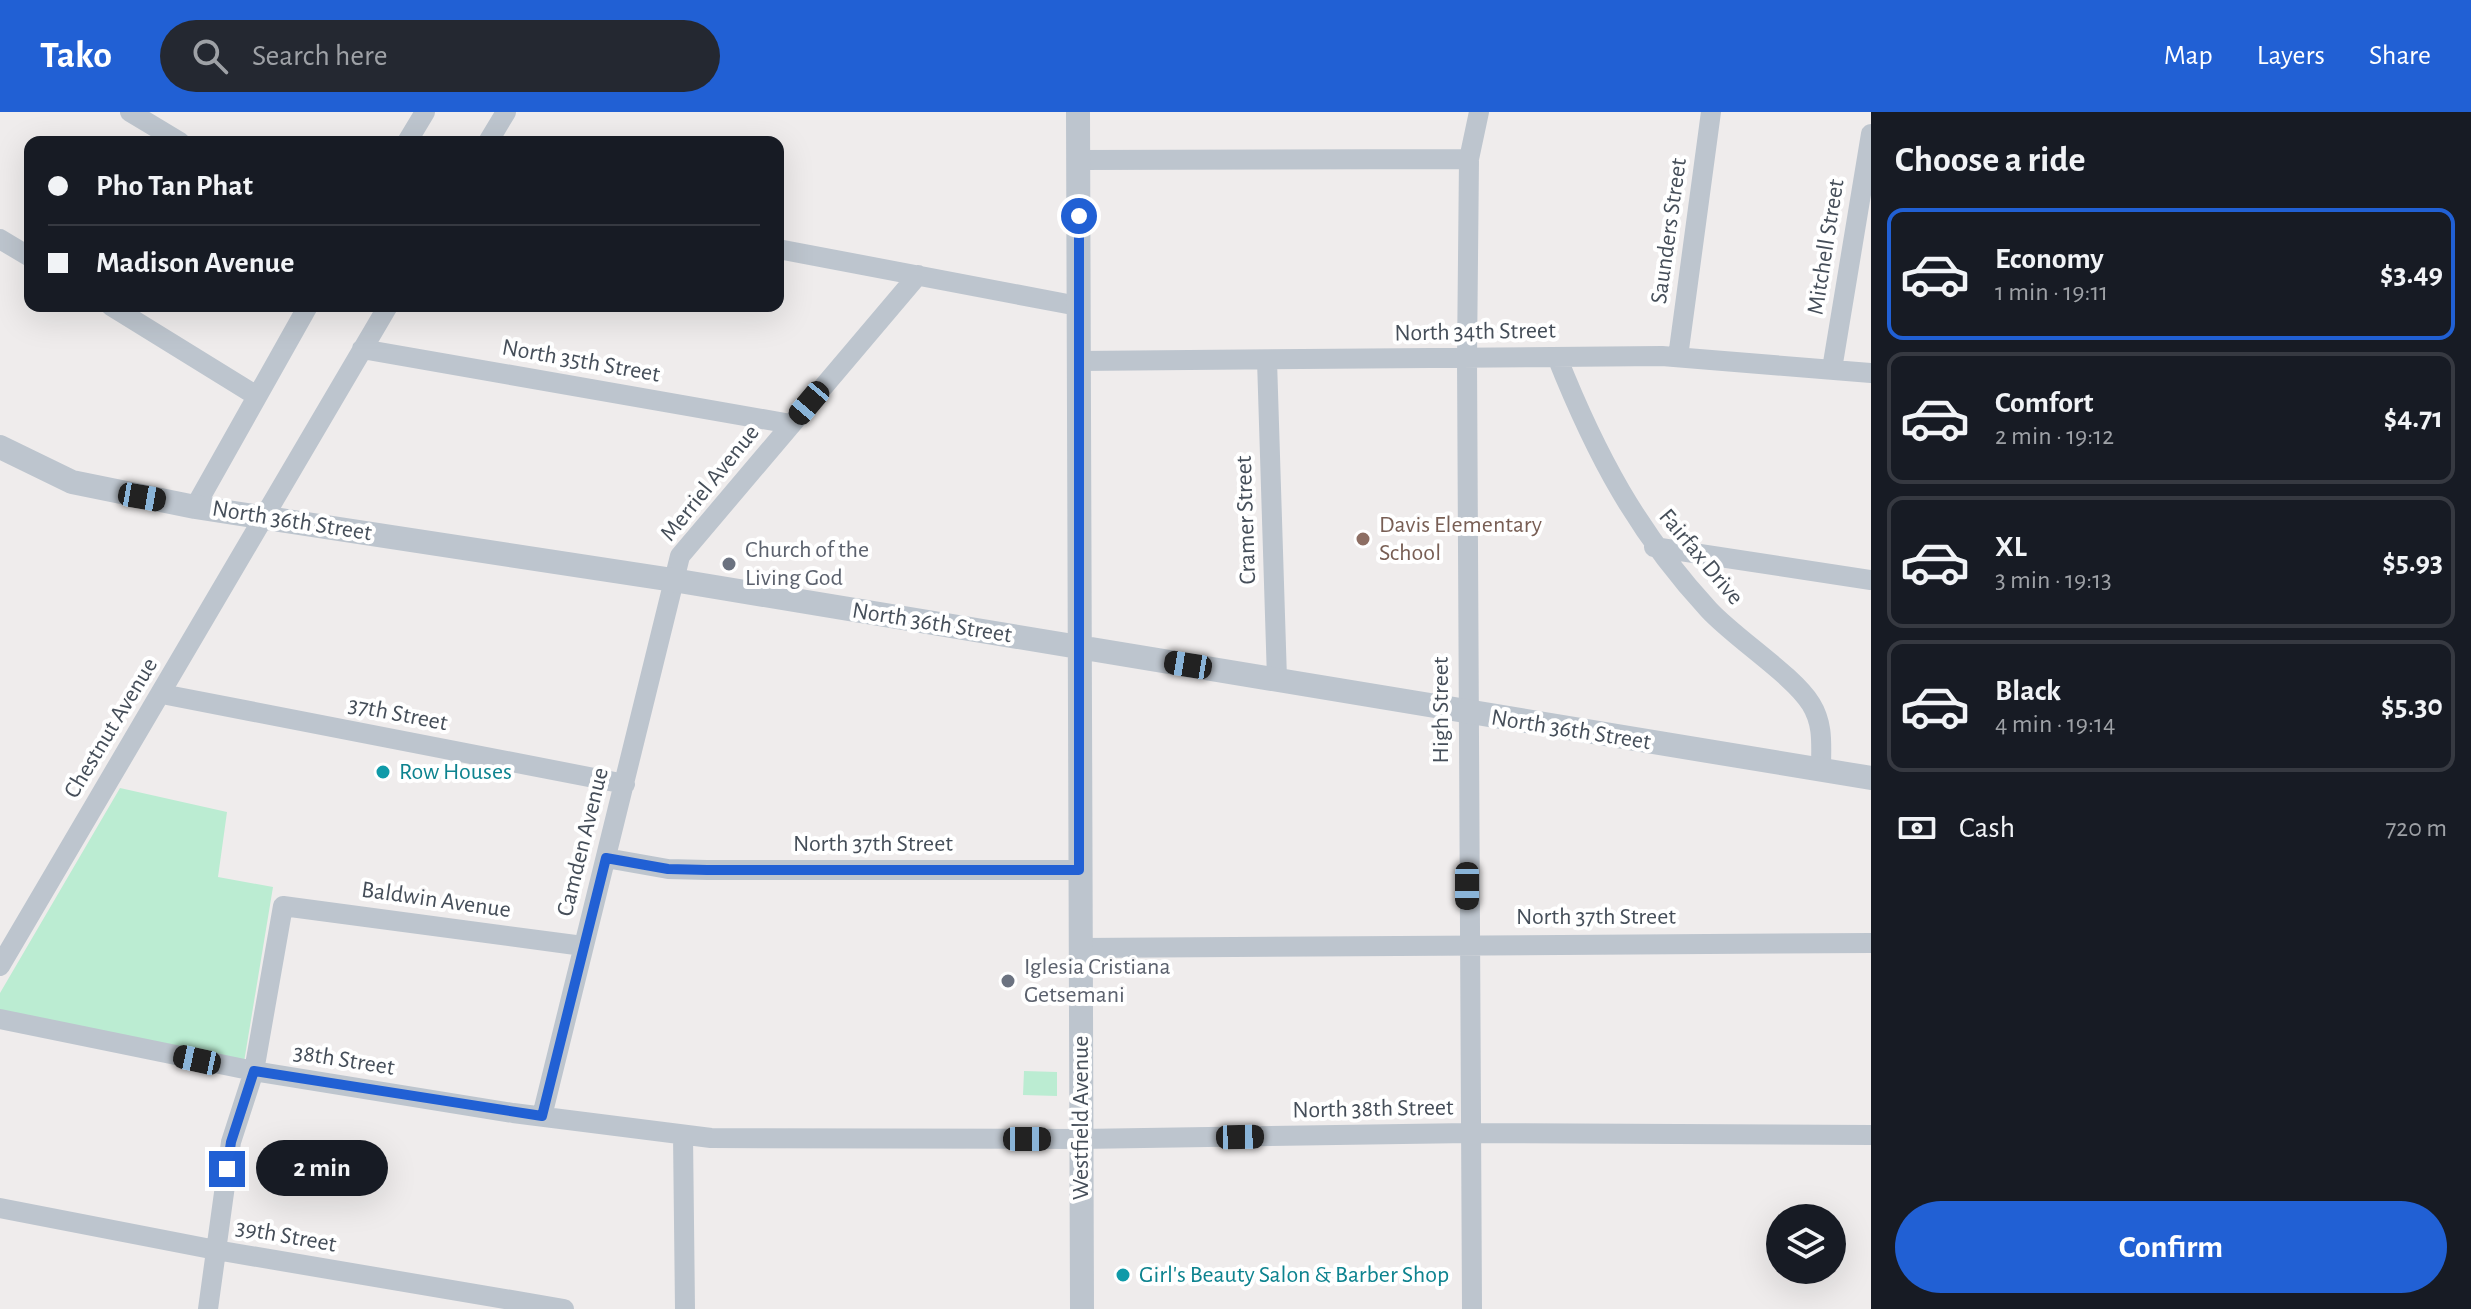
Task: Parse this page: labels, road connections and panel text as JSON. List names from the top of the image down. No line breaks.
{"streets":{"street":["Saunders Street","Mitchell Street","North 34th Street","North 35th Street","Merriel Avenue","Cramer Street","North 36th Street","Fairfax Drive","High Street","37th Street","Chestnut Avenue","Camden Avenue","North 37th Street","Baldwin Avenue","38th Street","North 38th Street","Westfield Avenue","39th Street"]},"crossings":[["Saunders Street","North 34th Street"],["Mitchell Street","North 34th Street"],["North 34th Street","Cramer Street"],["North 34th Street","Fairfax Drive"],["North 34th Street","High Street"],["North 34th Street","Westfield Avenue"],["North 35th Street","Merriel Avenue"],["North 35th Street","Chestnut Avenue"],["Merriel Avenue","North 36th Street"],["Merriel Avenue","Camden Avenue"],["Cramer Street","North 36th Street"],["North 36th Street","Fairfax Drive"],["North 36th Street","High Street"],["North 36th Street","Chestnut Avenue"],["North 36th Street","Camden Avenue"],["North 36th Street","Westfield Avenue"],["High Street","North 37th Street"],["High Street","North 38th Street"],["37th Street","Chestnut Avenue"],["37th Street","Camden Avenue"],["Camden Avenue","North 37th Street"],["Camden Avenue","Baldwin Avenue"],["Camden Avenue","38th Street"],["North 37th Street","Westfield Avenue"],["Baldwin Avenue","38th Street"],["38th Street","North 38th Street"],["North 38th Street","Westfield Avenue"]],"places":["Davis Elementary School","Church of the Living God","Row Houses","Iglesia Cristiana Getsemani","Girl's Beauty Salon & Barber Shop"],"page":{"header":"Tako","search":"Search here","nav":["Map","Layers","Share"],"heading":"Choose a ride","banner":["Pho Tan Phat","Madison Avenue"],"list":[{"name":"Economy","note":"1 min · 19:11","value":"$3.49"},{"name":"Comfort","note":"2 min · 19:12","value":"$4.71"},{"name":"XL","note":"3 min · 19:13","value":"$5.93"},{"name":"Black","note":"4 min · 19:14","value":"$5.30"}],"pay":["Cash","720 m"],"bubble":"2 min","buttons":"Confirm"}}
